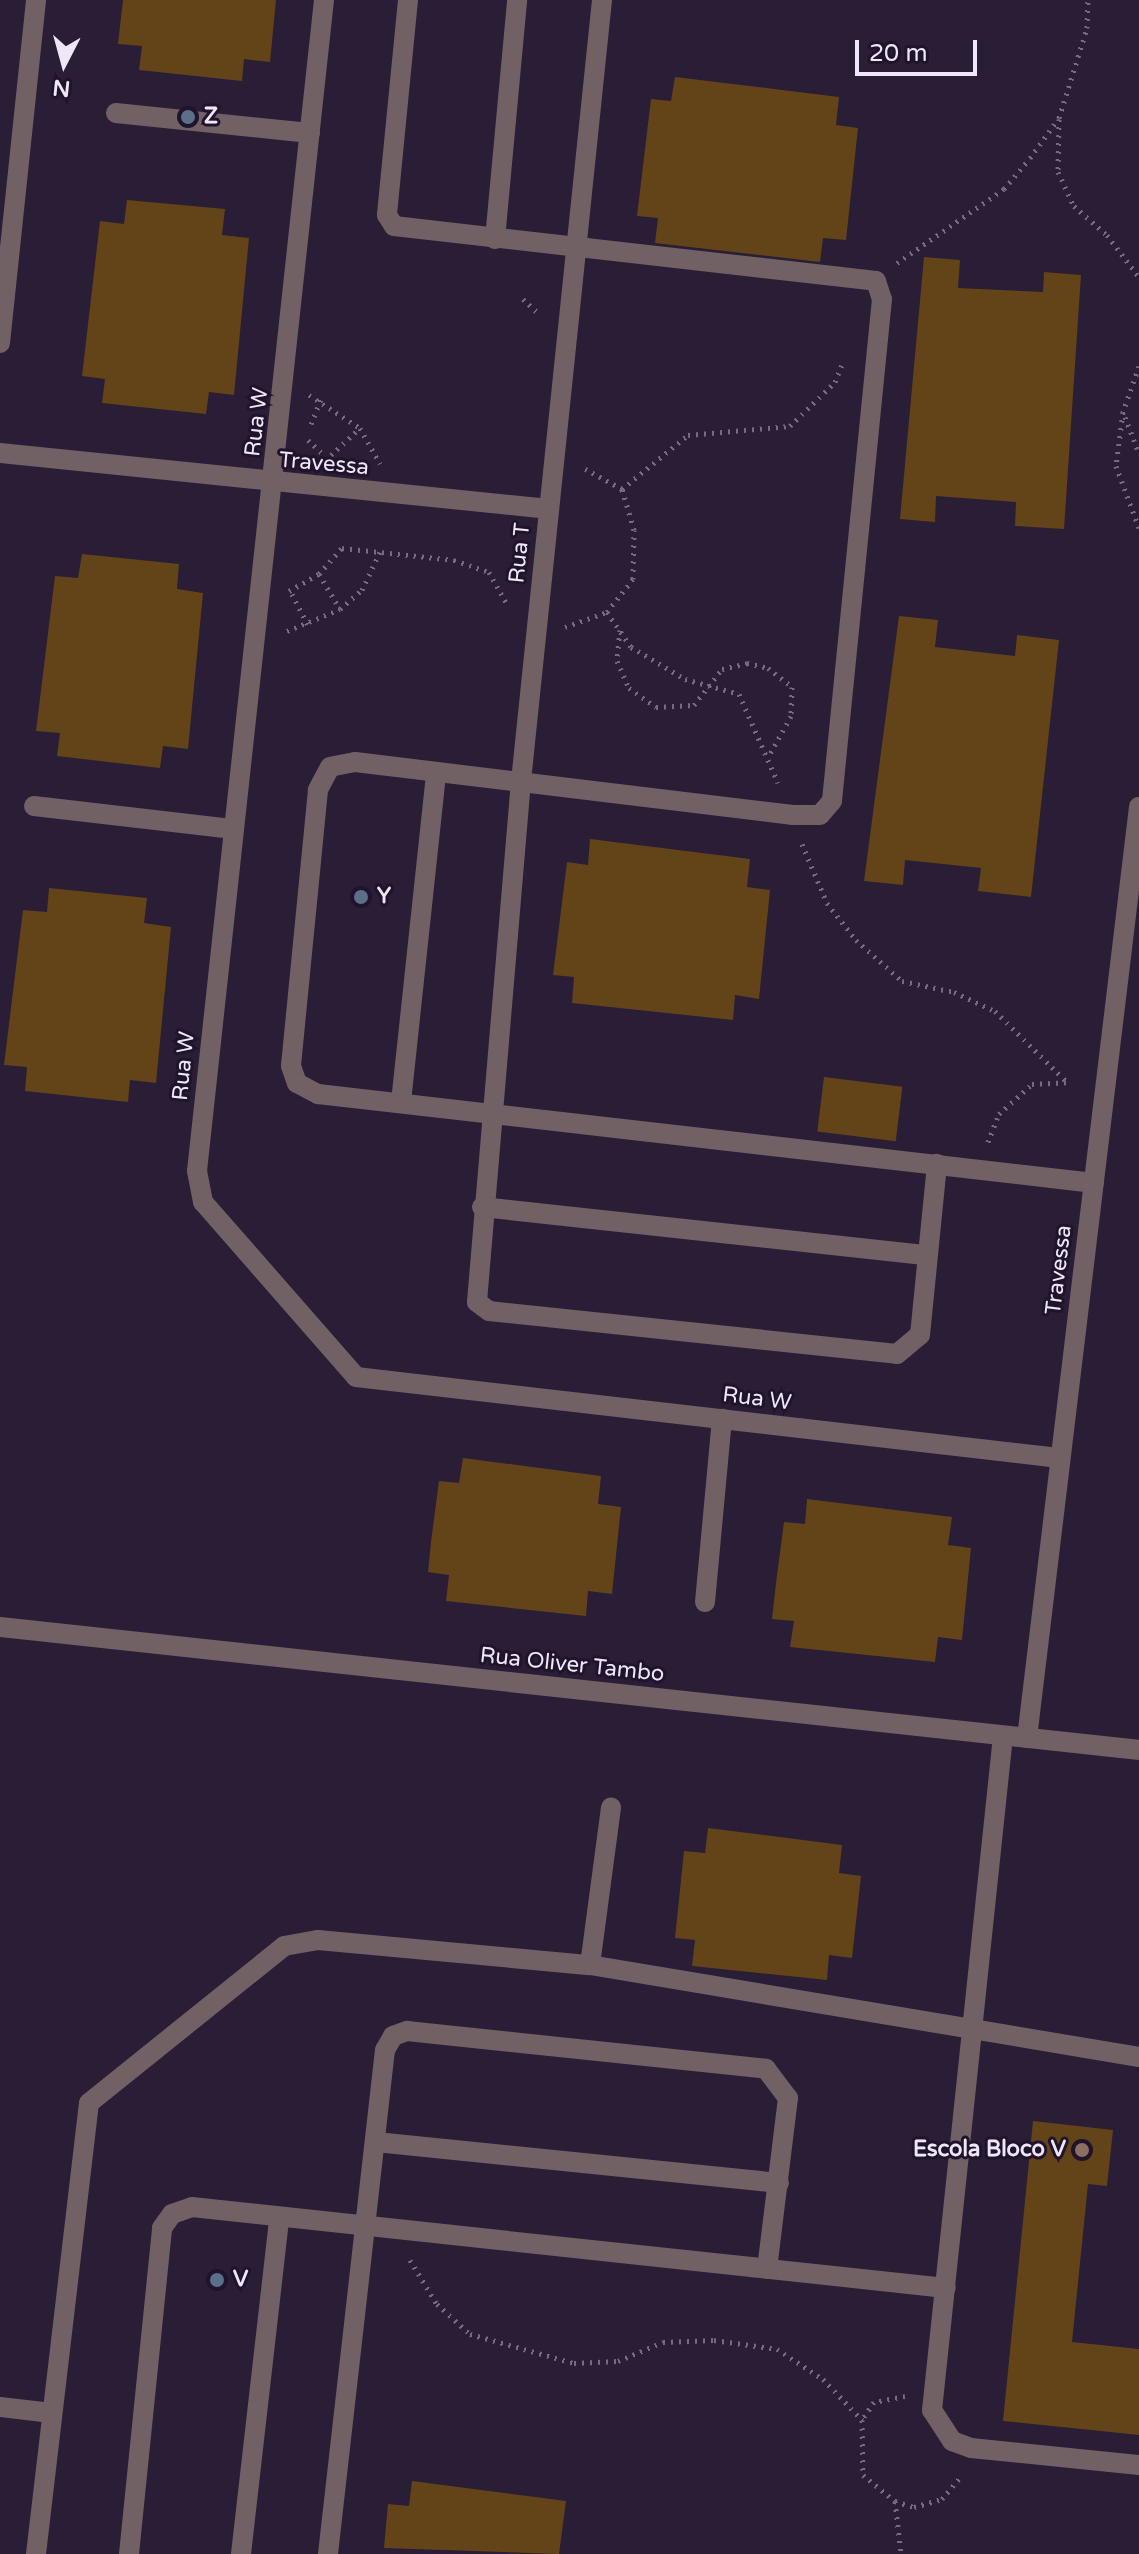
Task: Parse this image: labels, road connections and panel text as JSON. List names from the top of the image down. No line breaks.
{"streets":{"street":["Rua W","Travessa","Rua T","Rua Oliver Tambo"]},"crossings":[["Rua W","Travessa"],["Travessa","Rua T"],["Travessa","Rua Oliver Tambo"]],"places":["Z","Y","Escola Bloco V","V"],"scale_bar":"20 m","north":"bottom"}
